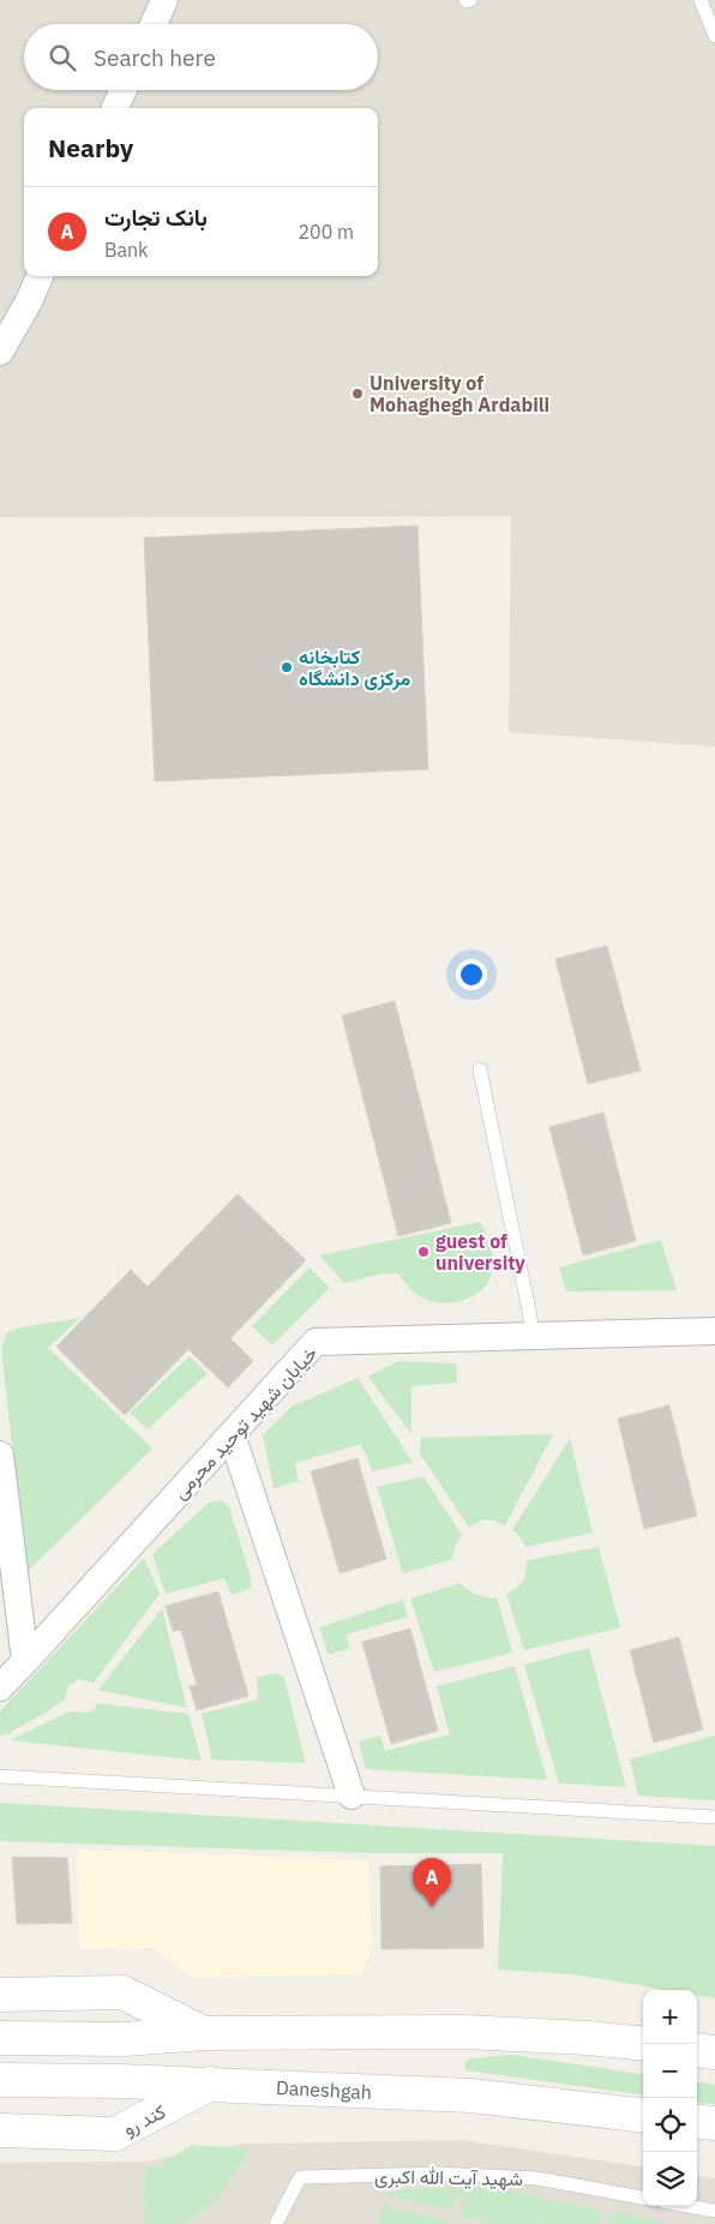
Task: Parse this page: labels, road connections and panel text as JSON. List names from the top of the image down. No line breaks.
{"streets":{"main road":["Daneshgah","کند رو"],"street":["خیابان شهید توحید محرمی"],"lane":["شهید آیت الله اکبری"]},"crossings":[["Daneshgah","کند رو"]],"places":["University of Mohaghegh Ardabili","کتابخانه مرکزی دانشگاه","guest of university"],"page":{"search":"Search here","heading":"Nearby","list":[{"mark":"A","name":"بانک تجارت","note":"Bank","value":"200 m"}],"pins":"A","map_buttons":["+","−"]}}
